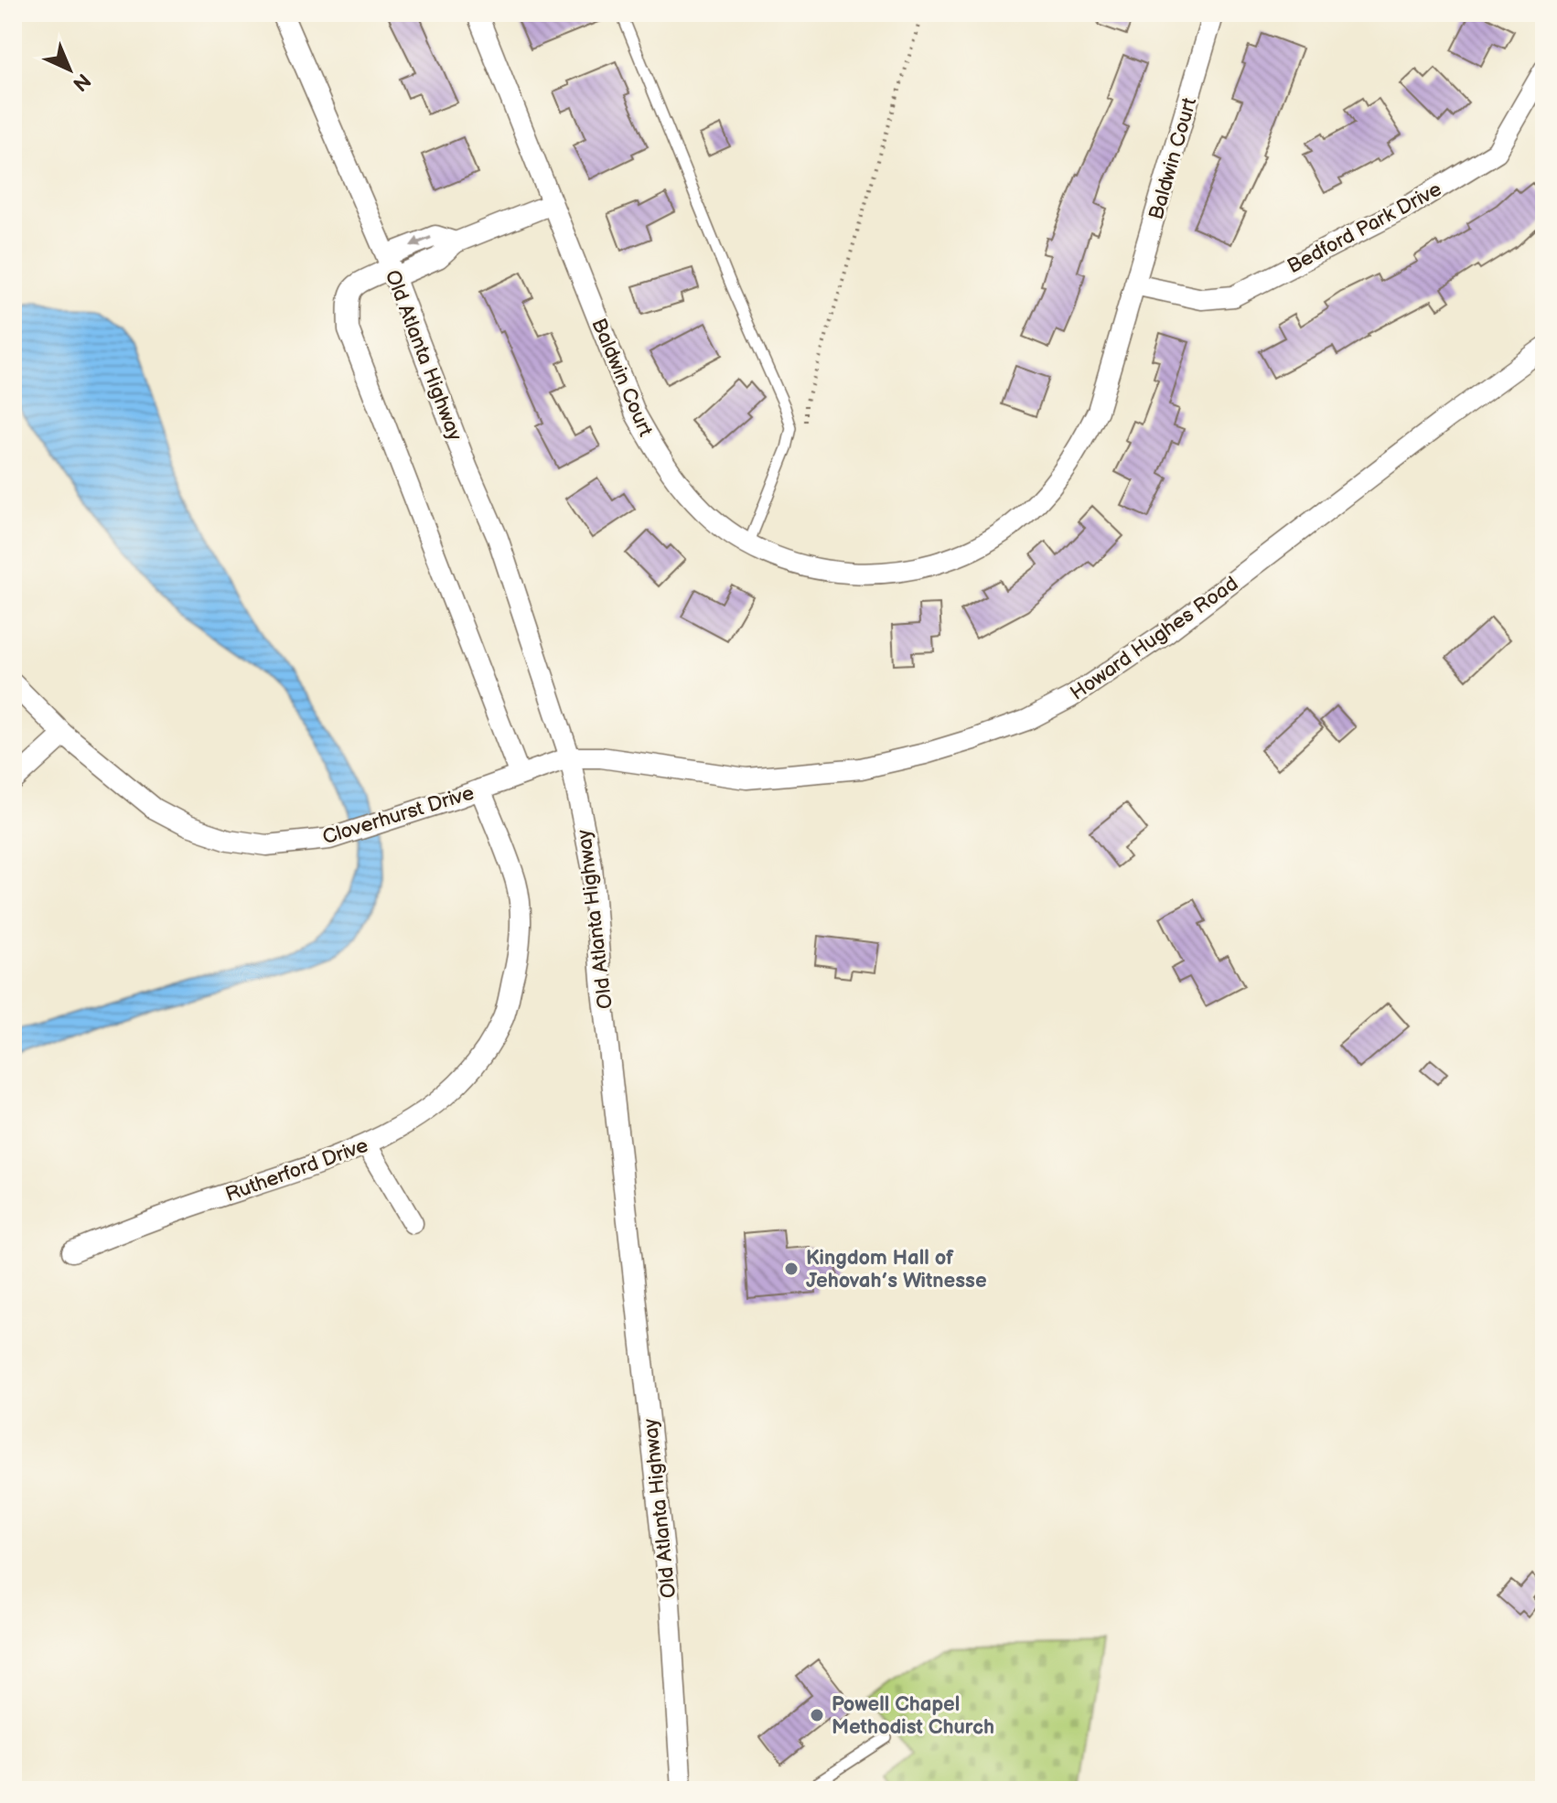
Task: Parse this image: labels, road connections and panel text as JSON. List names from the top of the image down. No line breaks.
{"streets":{"street":["Baldwin Court","Bedford Park Drive","Old Atlanta Highway","Howard Hughes Road","Cloverhurst Drive","Rutherford Drive"]},"crossings":[["Baldwin Court","Bedford Park Drive"],["Old Atlanta Highway","Howard Hughes Road"],["Old Atlanta Highway","Cloverhurst Drive"],["Howard Hughes Road","Cloverhurst Drive"],["Cloverhurst Drive","Rutherford Drive"]],"places":["Kingdom Hall of Jehovah’s Witnesse","Powell Chapel Methodist Church"],"north":"bottom right"}
